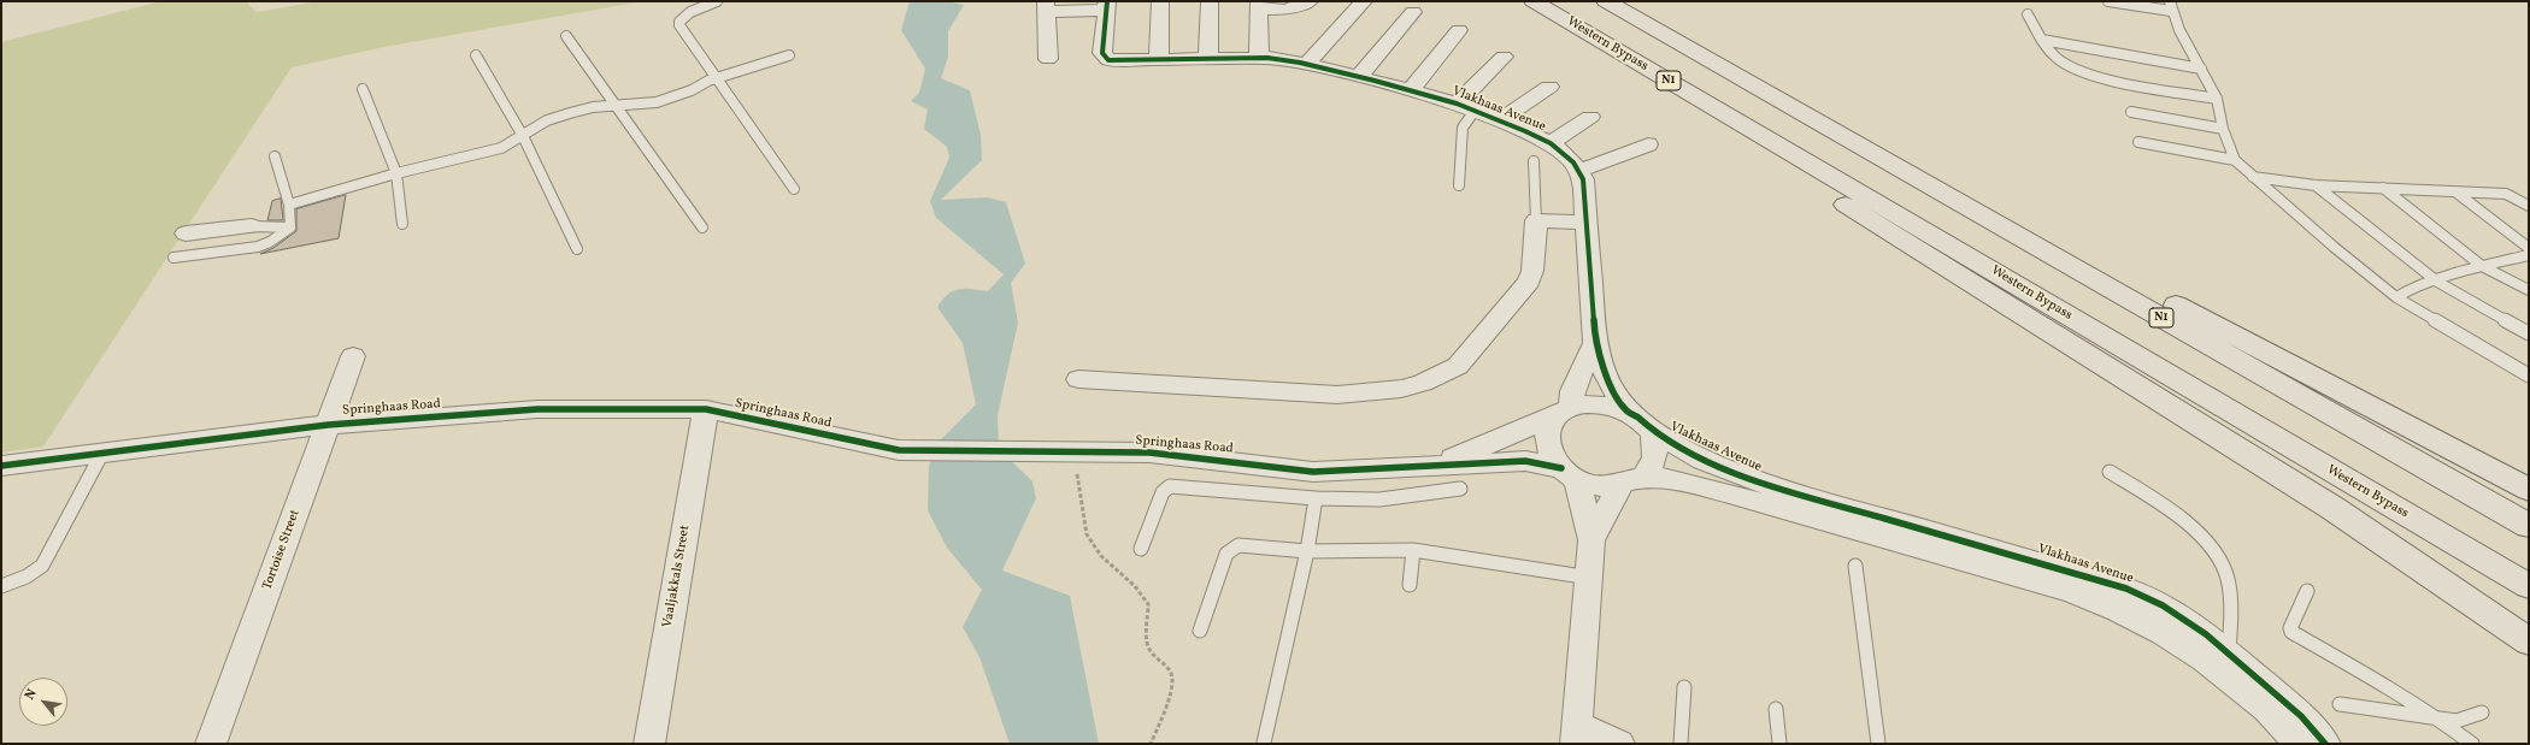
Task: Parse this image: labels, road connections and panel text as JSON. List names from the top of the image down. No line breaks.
{"streets":{"highway":["Western Bypass","N1"],"street":["Vlakhaas Avenue","Springhaas Road","Tortoise Street","Vaaljakkals Street"]},"crossings":[["Vlakhaas Avenue","Springhaas Road"],["Springhaas Road","Tortoise Street"],["Springhaas Road","Vaaljakkals Street"]],"north":"top left"}
